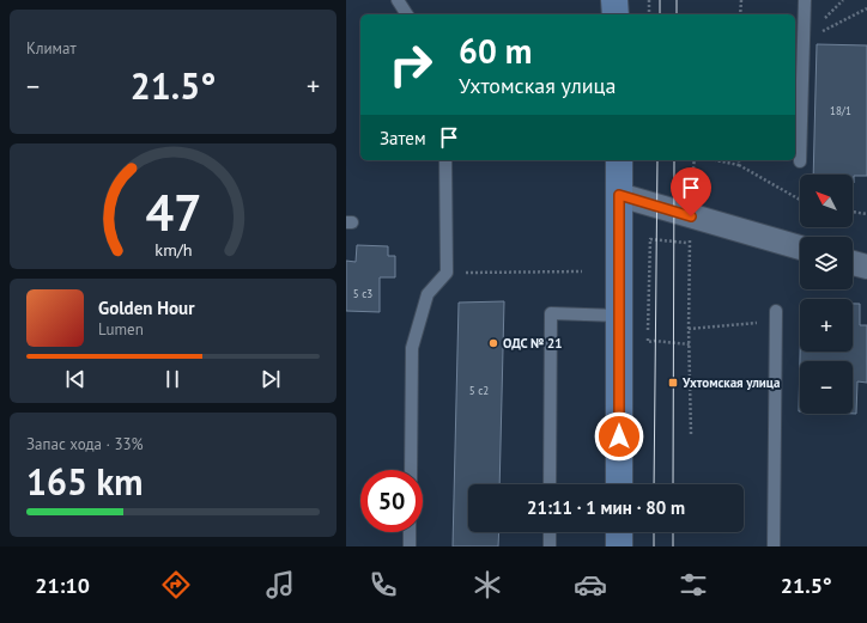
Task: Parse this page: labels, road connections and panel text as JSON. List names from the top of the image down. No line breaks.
{"places":{"other":["ОДС № 21"],"transit":["Ухтомская улица"]},"house_numbers":["18/1","5 с3","5 с2"],"north":"top left","page":{"tile":["Климат",["Запас хода · 33%","165 km"]],"turn":["60 m","Ухтомская улица"],"heat":["−","21.5°","+"],"then":"Затем","map_buttons":["+","−"],"song":["Golden Hour","Lumen"],"limit":"50","trip":"21:11 · 1 мин · 80 m","tabs":["21:10","21.5°"],"gauge":["47","km/h"]}}
